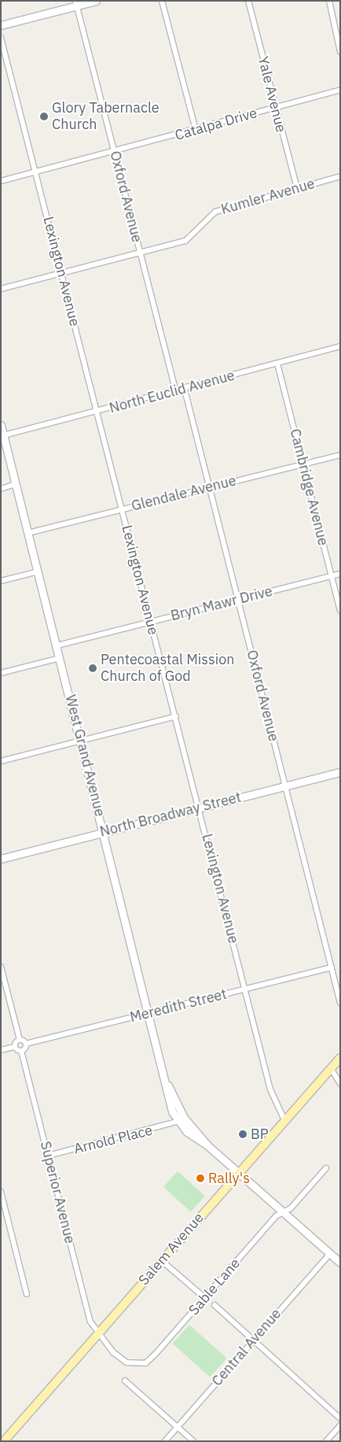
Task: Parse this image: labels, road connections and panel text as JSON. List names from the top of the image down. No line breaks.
{"streets":{"main road":["Salem Avenue"],"street":["Yale Avenue","Catalpa Drive","Oxford Avenue","Kumler Avenue","Lexington Avenue","North Euclid Avenue","Cambridge Avenue","Glendale Avenue","Bryn Mawr Drive","West Grand Avenue","North Broadway Street","Meredith Street","Arnold Place","Superior Avenue","Sable Lane","Central Avenue"]},"crossings":[["Yale Avenue","Catalpa Drive"],["Yale Avenue","Kumler Avenue"],["Catalpa Drive","Oxford Avenue"],["Catalpa Drive","Lexington Avenue"],["Oxford Avenue","Kumler Avenue"],["Oxford Avenue","North Euclid Avenue"],["Oxford Avenue","Glendale Avenue"],["Oxford Avenue","Bryn Mawr Drive"],["Oxford Avenue","North Broadway Street"],["Oxford Avenue","Meredith Street"],["Kumler Avenue","Lexington Avenue"],["Lexington Avenue","North Euclid Avenue"],["Lexington Avenue","Glendale Avenue"],["Lexington Avenue","Bryn Mawr Drive"],["Lexington Avenue","North Broadway Street"],["Lexington Avenue","Meredith Street"],["Lexington Avenue","Salem Avenue"],["North Euclid Avenue","Cambridge Avenue"],["North Euclid Avenue","West Grand Avenue"],["Cambridge Avenue","Glendale Avenue"],["Cambridge Avenue","Bryn Mawr Drive"],["Glendale Avenue","West Grand Avenue"],["Bryn Mawr Drive","West Grand Avenue"],["West Grand Avenue","North Broadway Street"],["West Grand Avenue","Meredith Street"],["West Grand Avenue","Arnold Place"],["West Grand Avenue","Salem Avenue"],["West Grand Avenue","Sable Lane"],["West Grand Avenue","Central Avenue"],["Arnold Place","Superior Avenue"],["Superior Avenue","Salem Avenue"],["Superior Avenue","Sable Lane"],["Salem Avenue","Sable Lane"]],"places":["Glory Tabernacle Church","Pentecoastal Mission Church of God","BP","Rally's"]}
